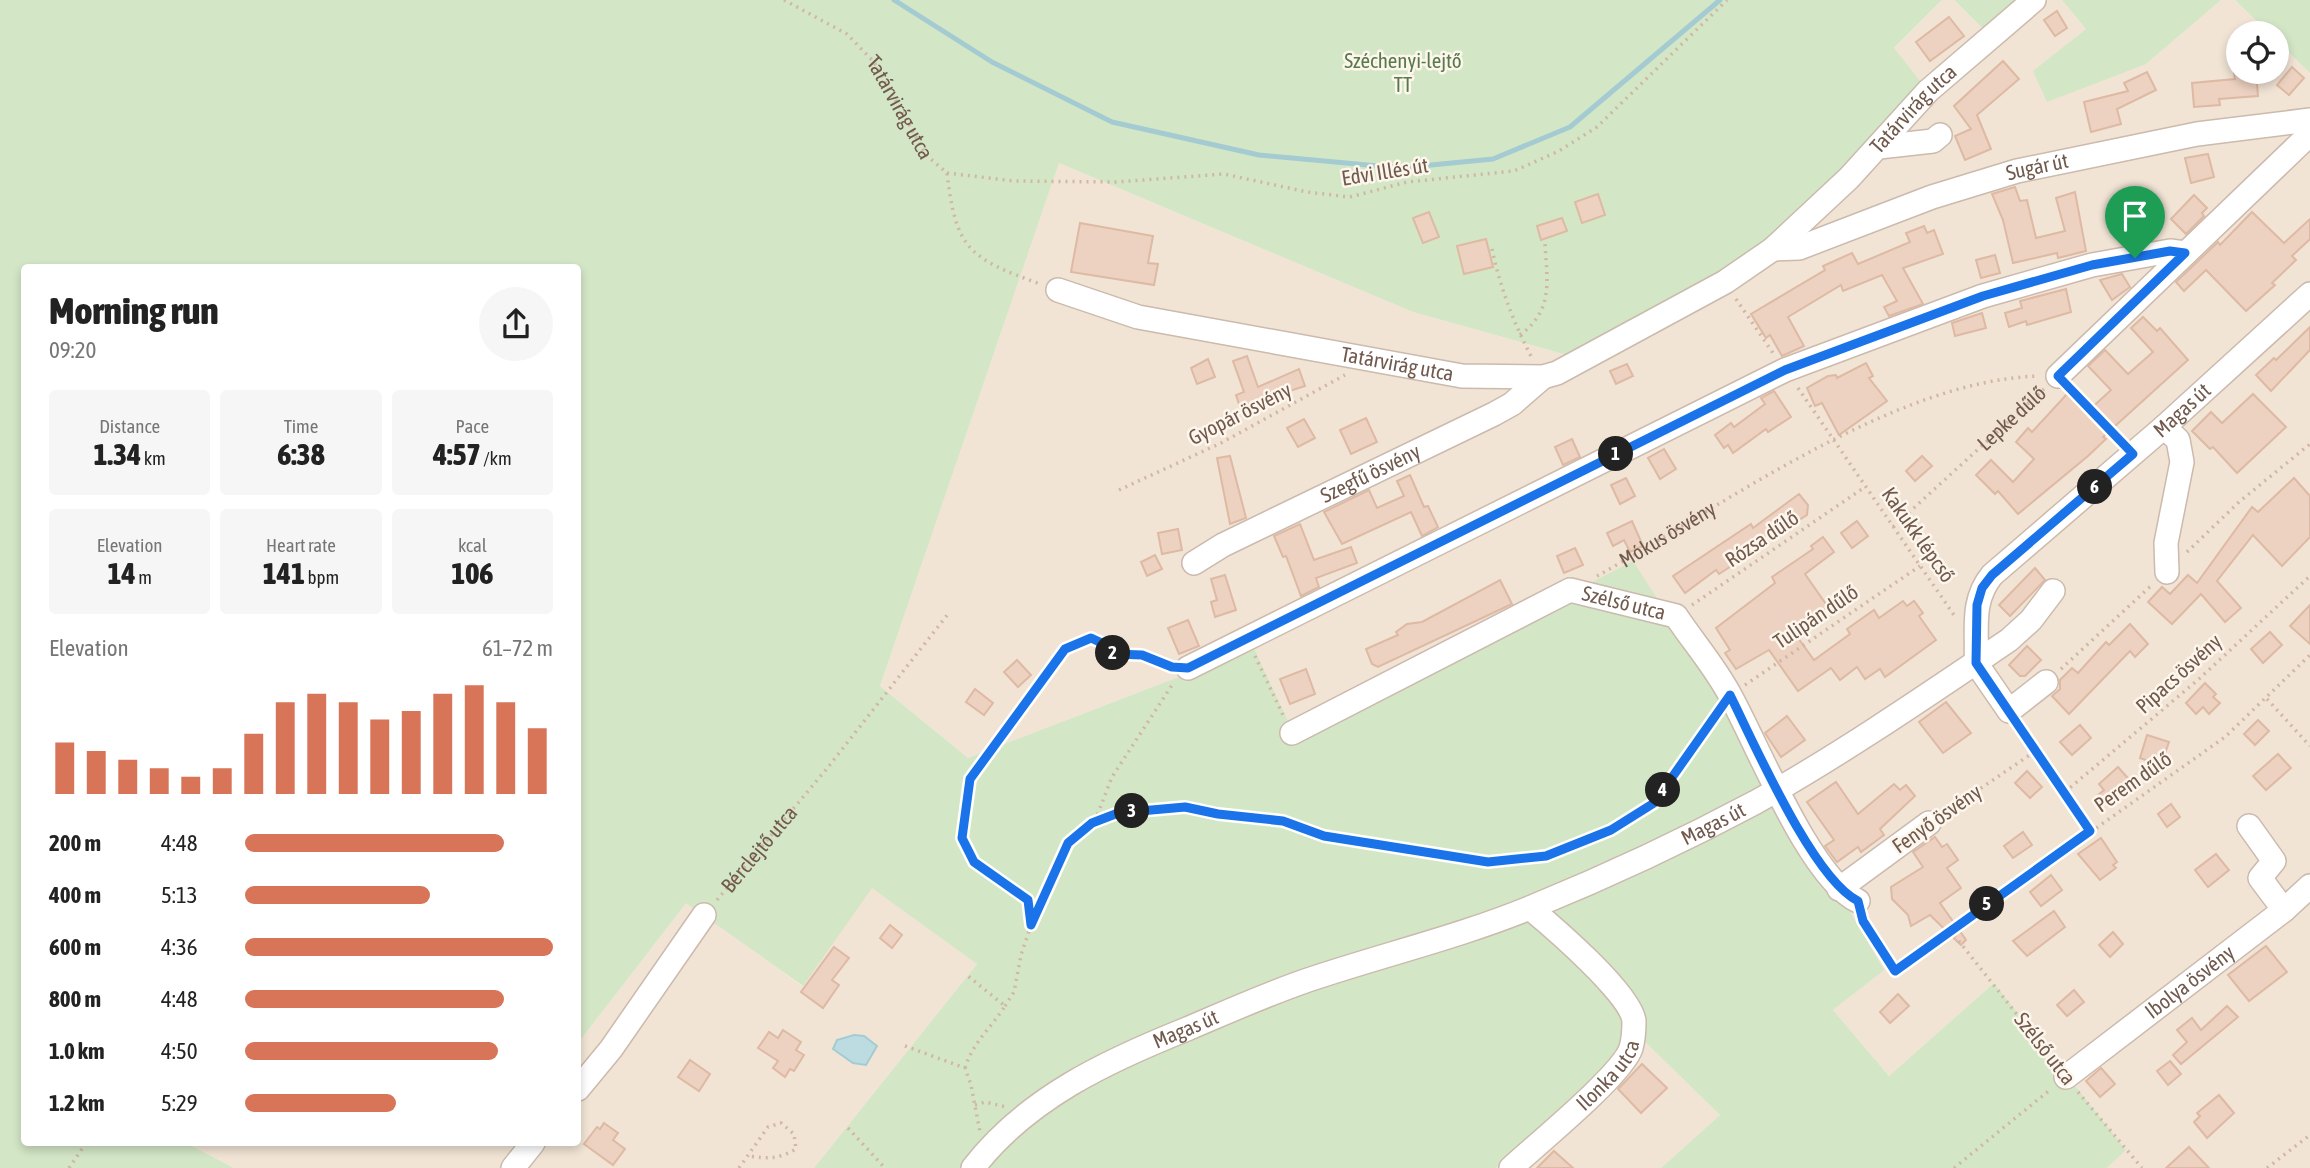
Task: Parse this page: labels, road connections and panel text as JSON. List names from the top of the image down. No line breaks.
{"streets":{"street":["Tatárvirág utca","Sugár út","Magas út","Lepke dűlő","Szegfű ösvény","Szélső utca","Fenyő ösvény","Ibolya ösvény","Ilonka utca"],"path":["Edvi Illés út","Gyopár ösvény","Mókus ösvény","Kakukk lépcső","Rózsa dűlő","Tulipán dűlő","Pipacs ösvény","Perem dűlő","Bérclejtő utca"]},"crossings":[["Tatárvirág utca","Sugár út"],["Tatárvirág utca","Edvi Illés út"],["Tatárvirág utca","Gyopár ösvény"],["Tatárvirág utca","Szegfű ösvény"],["Magas út","Kakukk lépcső"],["Magas út","Szélső utca"],["Magas út","Ilonka utca"],["Lepke dűlő","Mókus ösvény"],["Lepke dűlő","Kakukk lépcső"],["Mókus ösvény","Kakukk lépcső"],["Mókus ösvény","Szélső utca"],["Kakukk lépcső","Rózsa dűlő"],["Kakukk lépcső","Tulipán dűlő"],["Rózsa dűlő","Szélső utca"],["Szélső utca","Tulipán dűlő"],["Szélső utca","Perem dűlő"],["Szélső utca","Fenyő ösvény"],["Szélső utca","Ibolya ösvény"],["Perem dűlő","Fenyő ösvény"]],"parks":["Széchenyi-lejtő TT"],"page":{"heading":["Morning run","09:20"],"stats":[["Distance","1.34 km"],["Time","6:38"],["Pace","4:57 /km"],["Elevation","14 m"],["Heart rate","141 bpm"],["kcal","106"]],"pins":["1","6","2","4","3","5"],"chart":["Elevation","61–72 m"],"list":[{"name":"200 m","note":"4:48"},{"name":"400 m","note":"5:13"},{"name":"600 m","note":"4:36"},{"name":"800 m","note":"4:48"},{"name":"1.0 km","note":"4:50"},{"name":"1.2 km","note":"5:29"}]}}
